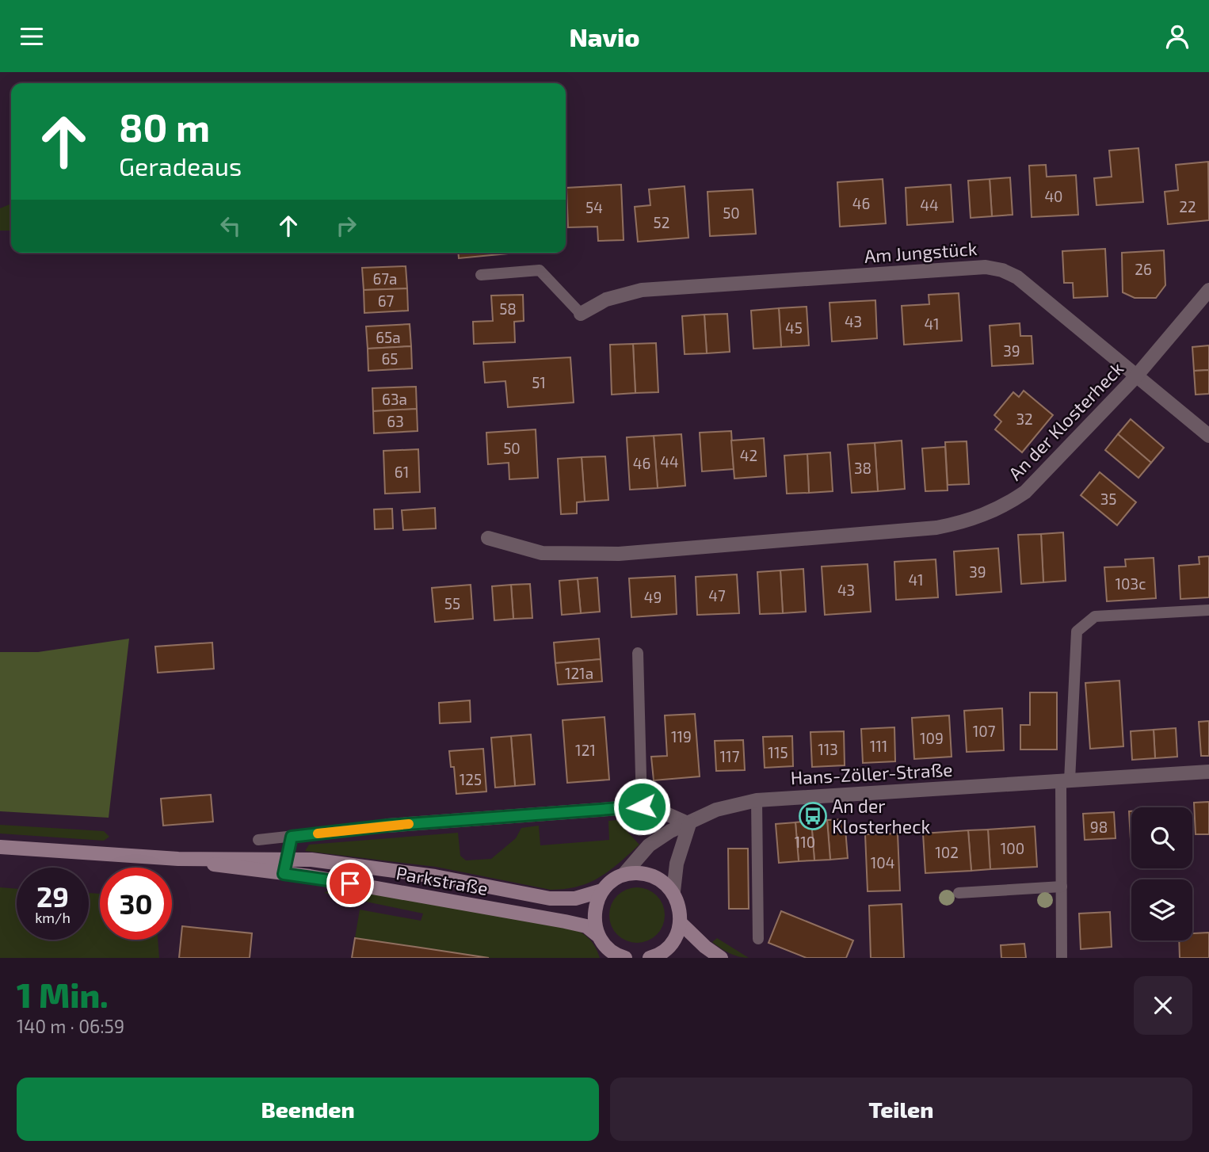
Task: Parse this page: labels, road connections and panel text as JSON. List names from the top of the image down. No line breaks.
{"streets":{"main road":["Parkstraße"],"street":["Am Jungstück","An der Klosterheck","Hans-Zöller-Straße"]},"crossings":[["Am Jungstück","An der Klosterheck"]],"places":{"bus stop":["An der Klosterheck"]},"house_numbers":["40","46","44","22","54","50","52","26","67a","67","58","43","41","45","65a","39","65","51","63a","32","63","50","42","44","46","38","61","35","39","41","103c","43","47","49","55","121a","107","119","109","111","113","121","115","117","125","98","110","100","102","104"],"page":{"header":"Navio","turn":["80 m","Geradeaus"],"speed":"29 km/h","limit":"30","heading":["1 Min.","140 m · 06:59"],"buttons":["Beenden","Teilen"]}}
